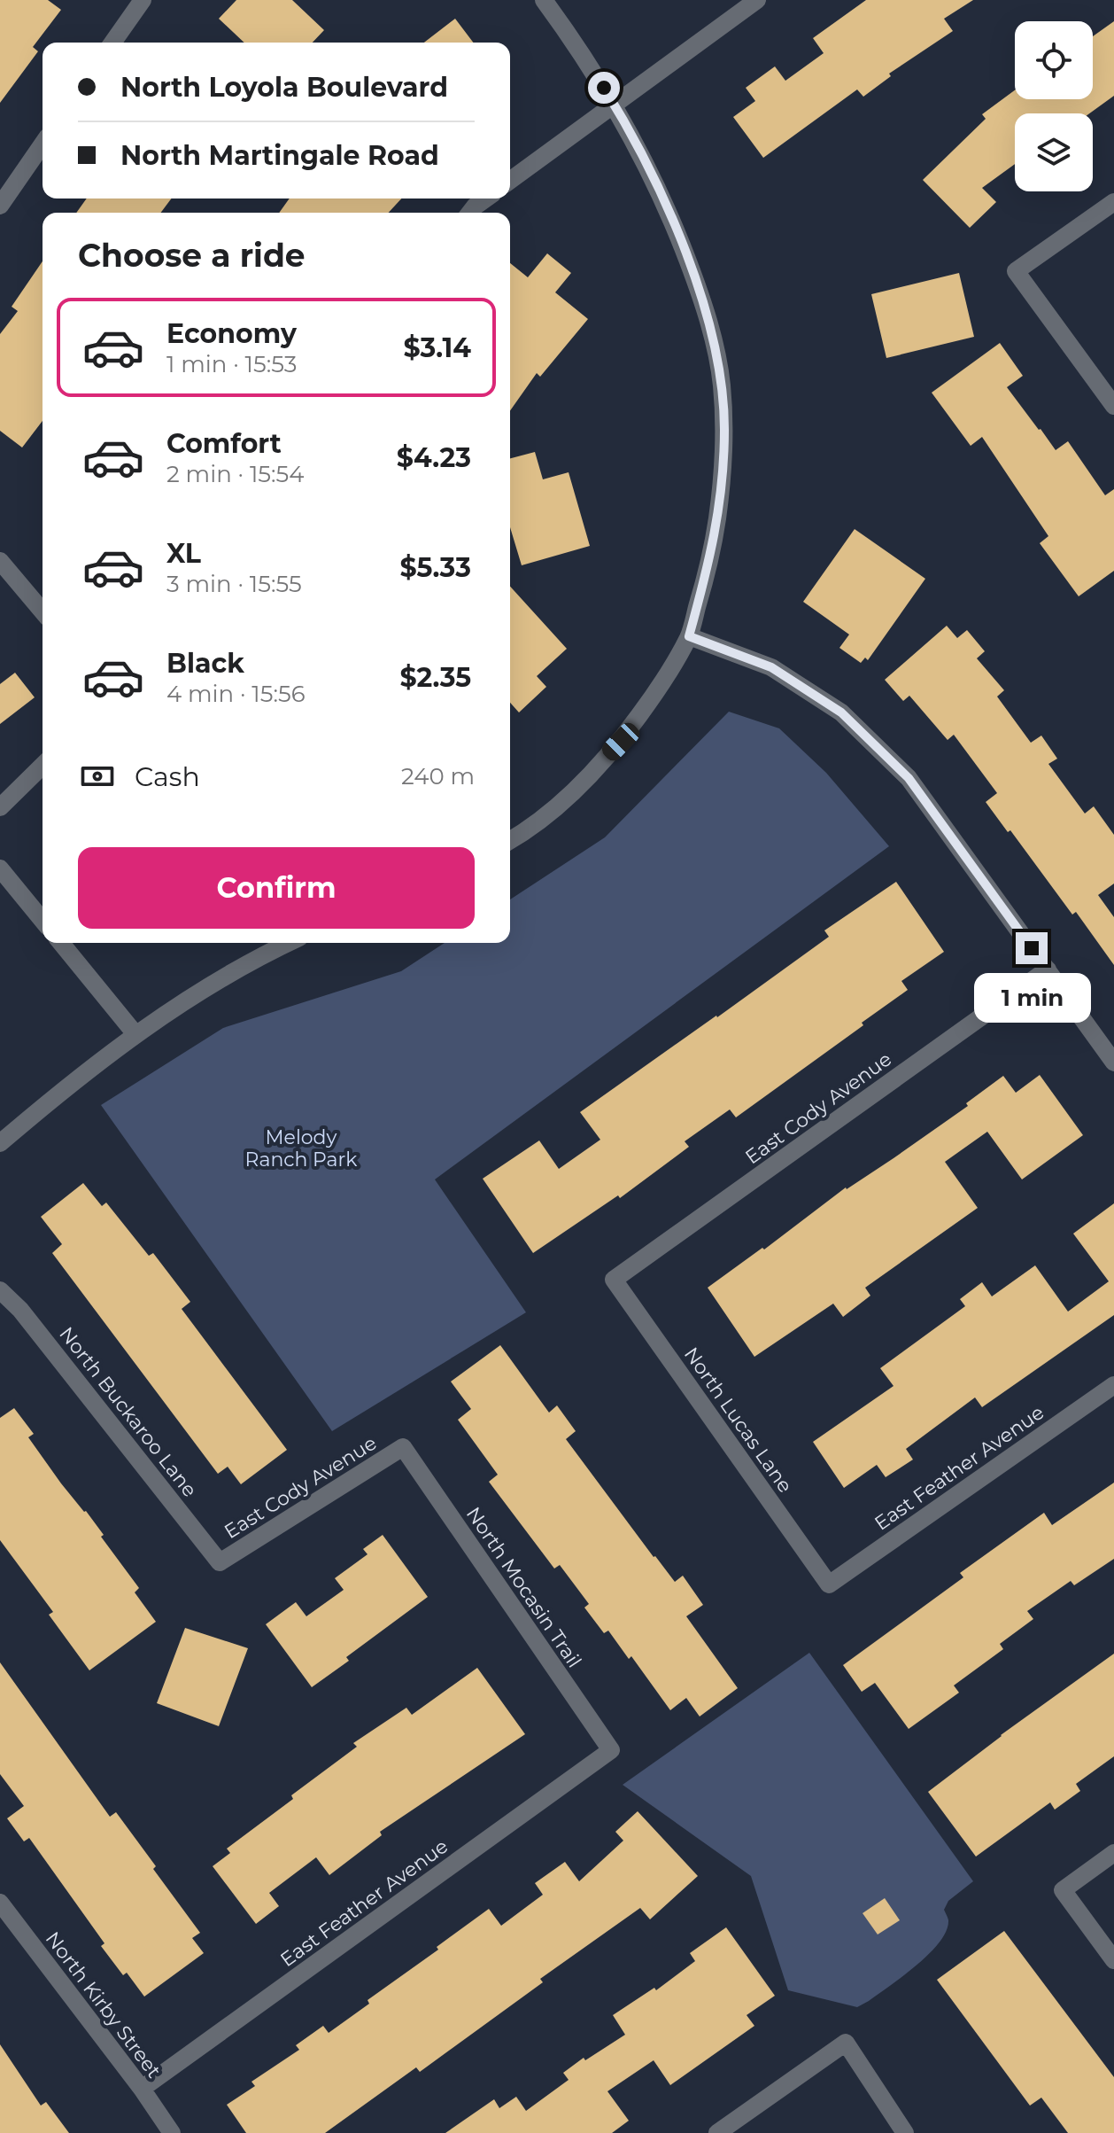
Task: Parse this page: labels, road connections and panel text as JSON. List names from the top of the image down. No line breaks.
{"streets":{"street":["East Cody Avenue","North Buckaroo Lane","North Lucas Lane","East Feather Avenue","North Mocasin Trail","North Kirby Street"]},"crossings":[["East Cody Avenue","North Buckaroo Lane"],["East Cody Avenue","North Lucas Lane"],["East Cody Avenue","North Mocasin Trail"],["North Lucas Lane","East Feather Avenue"],["East Feather Avenue","North Mocasin Trail"],["East Feather Avenue","North Kirby Street"]],"parks":["Melody Ranch Park"],"page":{"banner":["North Loyola Boulevard","North Martingale Road"],"heading":"Choose a ride","list":[{"name":"Economy","note":"1 min · 15:53","value":"$3.14"},{"name":"Comfort","note":"2 min · 15:54","value":"$4.23"},{"name":"XL","note":"3 min · 15:55","value":"$5.33"},{"name":"Black","note":"4 min · 15:56","value":"$2.35"}],"pay":["Cash","240 m"],"buttons":"Confirm","bubble":"1 min"}}
